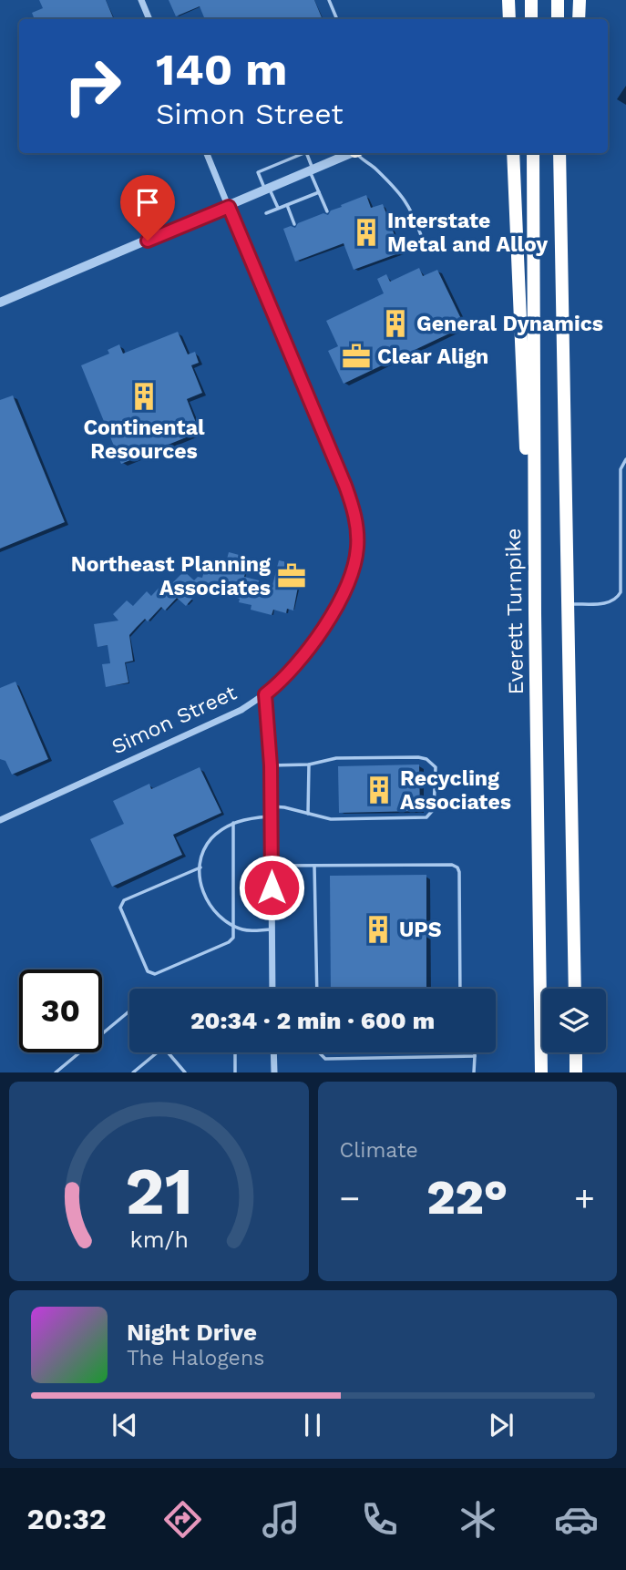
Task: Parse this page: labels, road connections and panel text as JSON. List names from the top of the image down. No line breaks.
{"streets":{"highway":["Everett Turnpike"],"street":["Simon Street"]},"places":{"building":["Interstate Metal and Alloy","General Dynamics","Continental Resources","Recycling Associates","UPS"],"office":["Clear Align","Northeast Planning Associates"]},"page":{"turn":["140 m","Simon Street"],"limit":"30","trip":"20:34 · 2 min · 600 m","tile":"Climate","heat":["−","22°","+"],"song":["Night Drive","The Halogens"],"tabs":"20:32","gauge":["21","km/h"]}}
